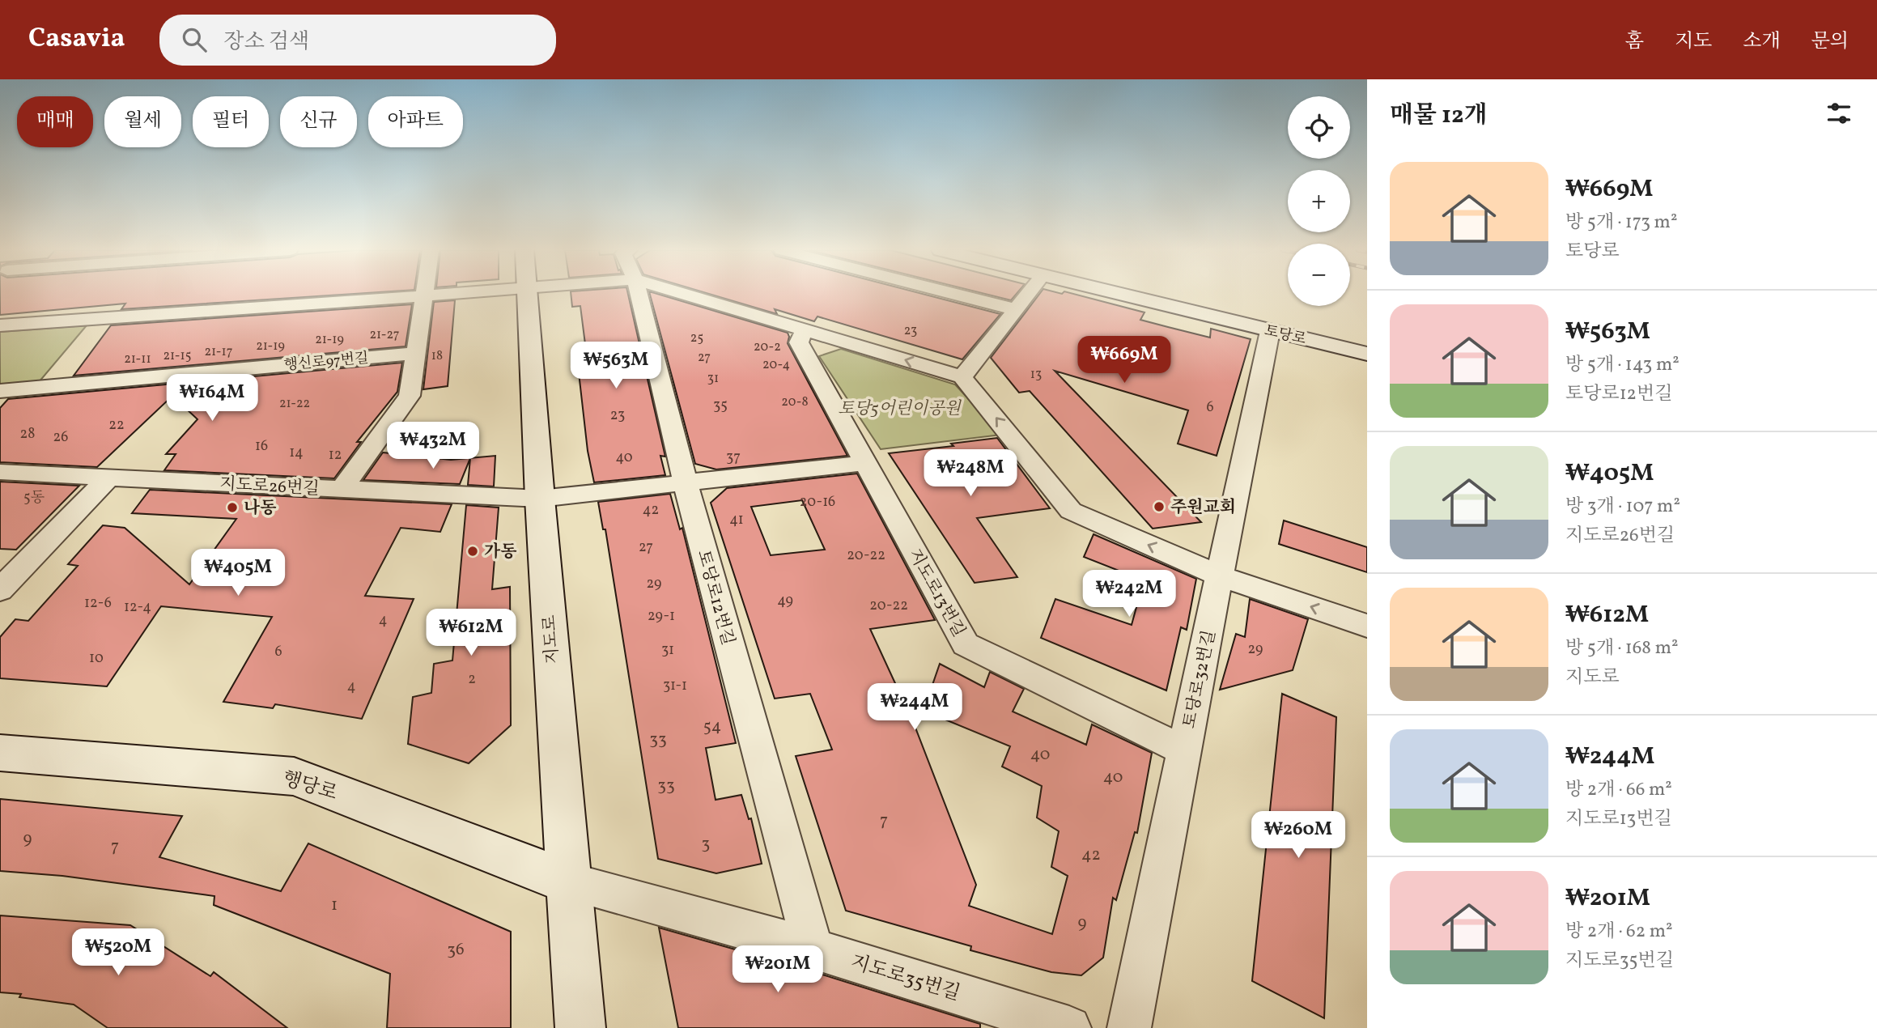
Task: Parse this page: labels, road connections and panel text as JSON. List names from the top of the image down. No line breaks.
{"streets":{"main road":["토당로","지도로","행당로"],"street":["행신로97번길","지도로26번길","지도로13번길","토당로12번길","토당로32번길","지도로35번길"]},"crossings":[["토당로","토당로32번길"],["지도로26번길","지도로13번길"],["지도로26번길","토당로12번길"],["지도로26번길","지도로"],["지도로13번길","토당로32번길"],["토당로12번길","지도로35번길"],["지도로","행당로"],["지도로","지도로35번길"],["행당로","지도로35번길"]],"parks":["토당5어린이공원"],"places":["주원교회","나동","가동"],"house_numbers":["23","21-27","25","21-19","21-19","20-2","21-17","21-15","18","27","21-11","20-4","13","31","20-8","21-22","35","6","23","22","28","26","16","14","12","40","37","5동","20-16","42","41","27","20-22","29","49","12-6","20-22","12-4","29-1","4","29","31","6","10","2","31-1","4","54","33","40","40","33","7","9","3","7","42","1","9","36"],"page":{"header":"Casavia","search":"장소 검색","nav":["홈","지도","소개","문의"],"heading":"매물 12개","map_buttons":["+","−"],"chip":["매매","월세","필터","신규","아파트"],"list":[{"name":"₩669M","note":"방 5개 · 173 m² · 토당로"},{"name":"₩563M","note":"방 5개 · 143 m² · 토당로12번길"},{"name":"₩405M","note":"방 3개 · 107 m² · 지도로26번길"},{"name":"₩612M","note":"방 5개 · 168 m² · 지도로"},{"name":"₩244M","note":"방 2개 · 66 m² · 지도로13번길"},{"name":"₩201M","note":"방 2개 · 62 m² · 지도로35번길"}],"price":["₩669M","₩563M","₩164M","₩432M","₩248M","₩405M","₩242M","₩612M","₩244M","₩260M","₩520M","₩201M"]}}
